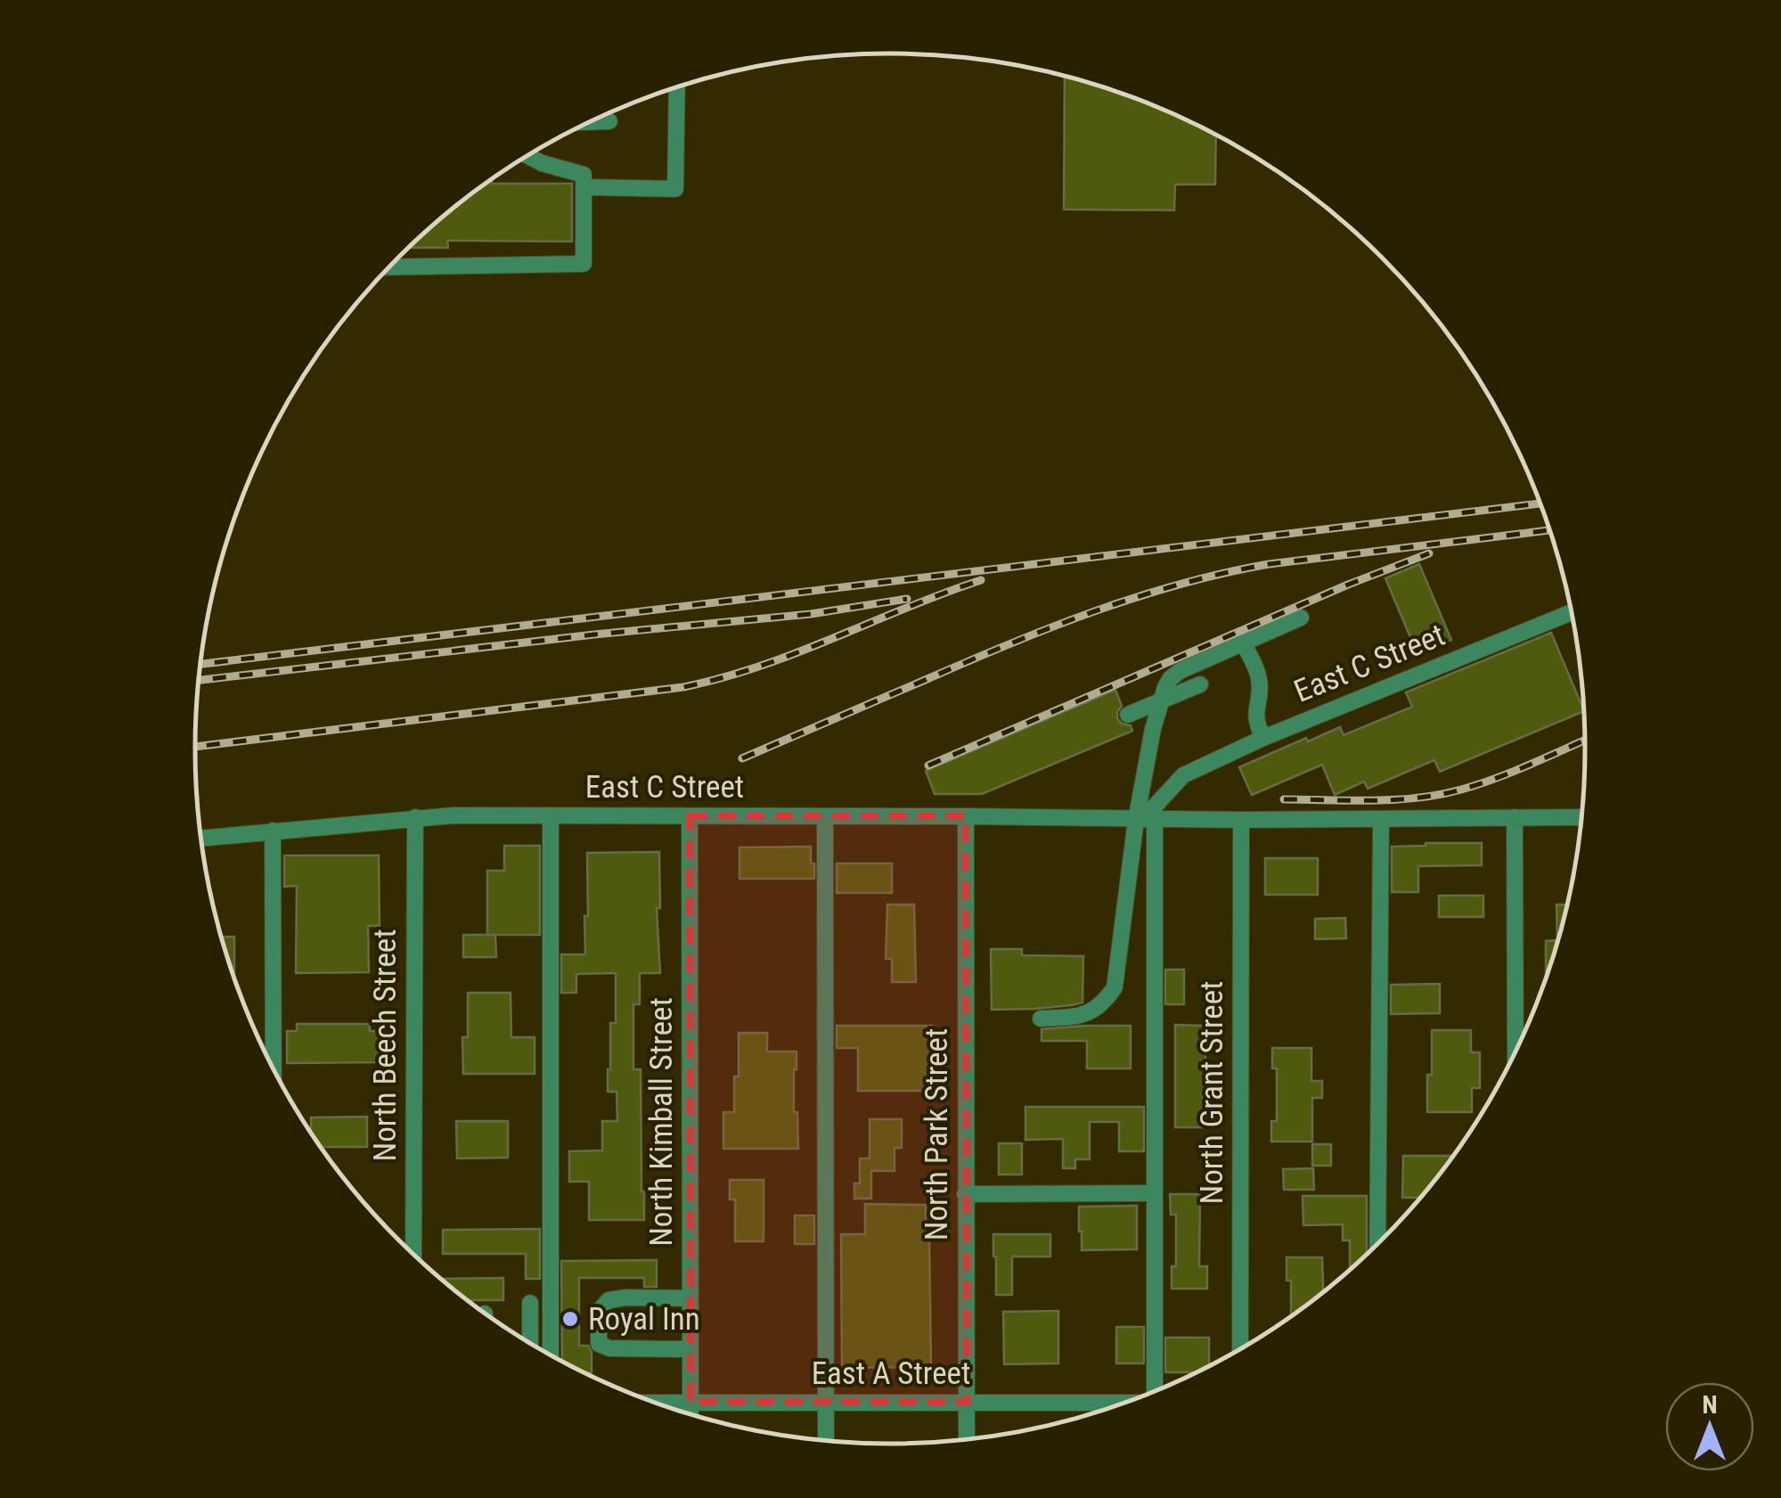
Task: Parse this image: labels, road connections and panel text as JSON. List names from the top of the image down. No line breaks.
{"streets":{"street":["East C Street","North Beech Street","North Grant Street","North Kimball Street","North Park Street","East A Street"]},"crossings":[["East C Street","North Beech Street"],["East C Street","North Grant Street"],["East C Street","North Kimball Street"],["East C Street","North Park Street"],["North Kimball Street","East A Street"],["North Park Street","East A Street"]],"places":["Royal Inn"],"north":"top"}
